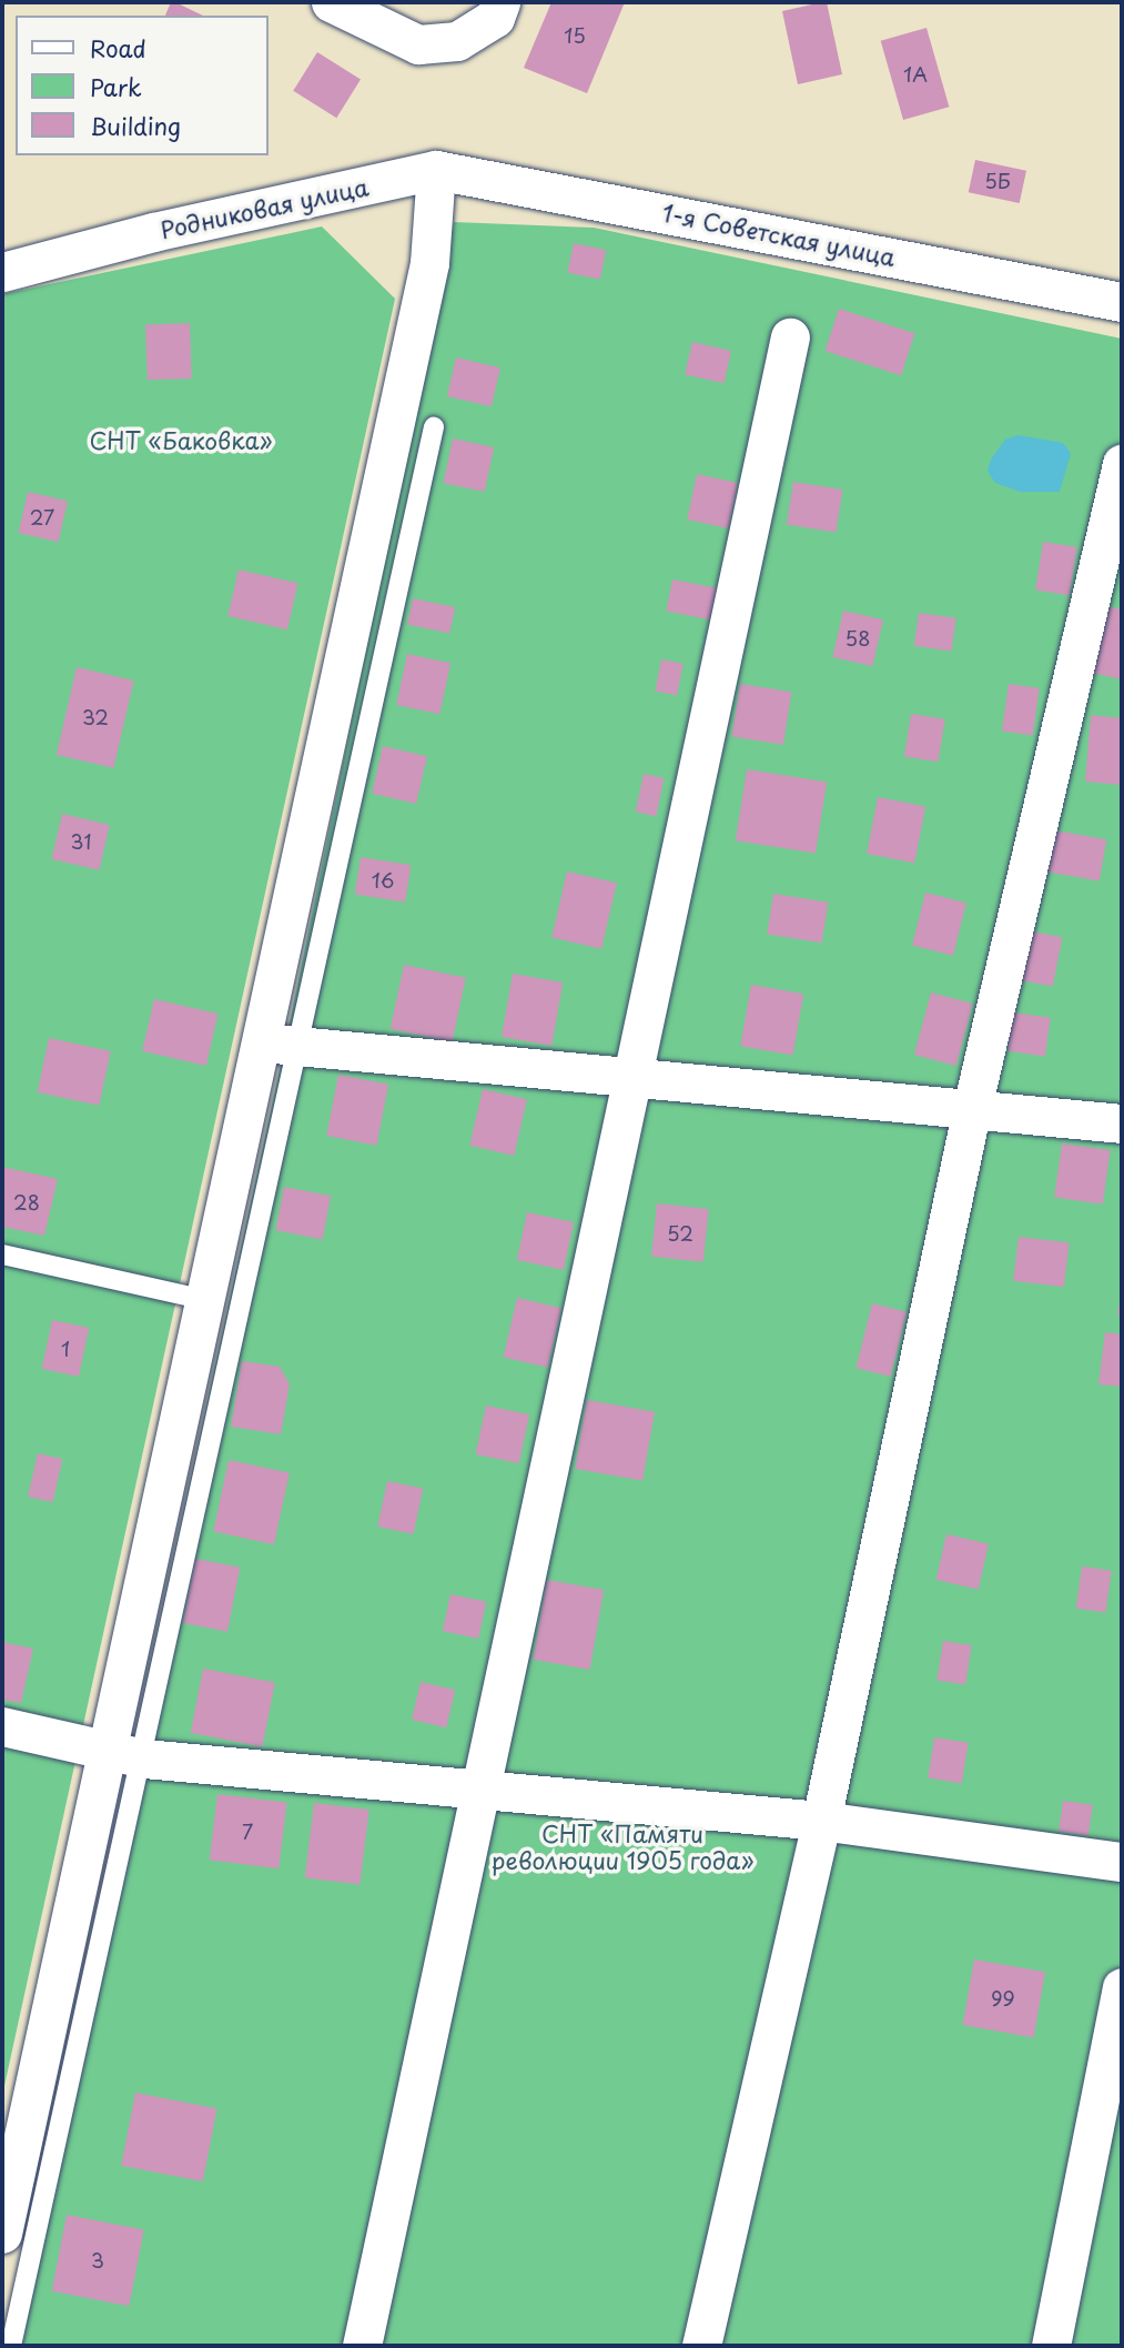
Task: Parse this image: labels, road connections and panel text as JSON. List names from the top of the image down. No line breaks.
{"streets":{"street":["Родниковая улица","1-я Советская улица"]},"crossings":[["Родниковая улица","1-я Советская улица"]],"parks":["СНТ «Баковка»","СНТ «Памяти революции 1905 года»"],"house_numbers":["15","1А","5Б","27","58","32","31","16","28","52","1","7","99","3"],"legend":["Road","Park","Building"]}
